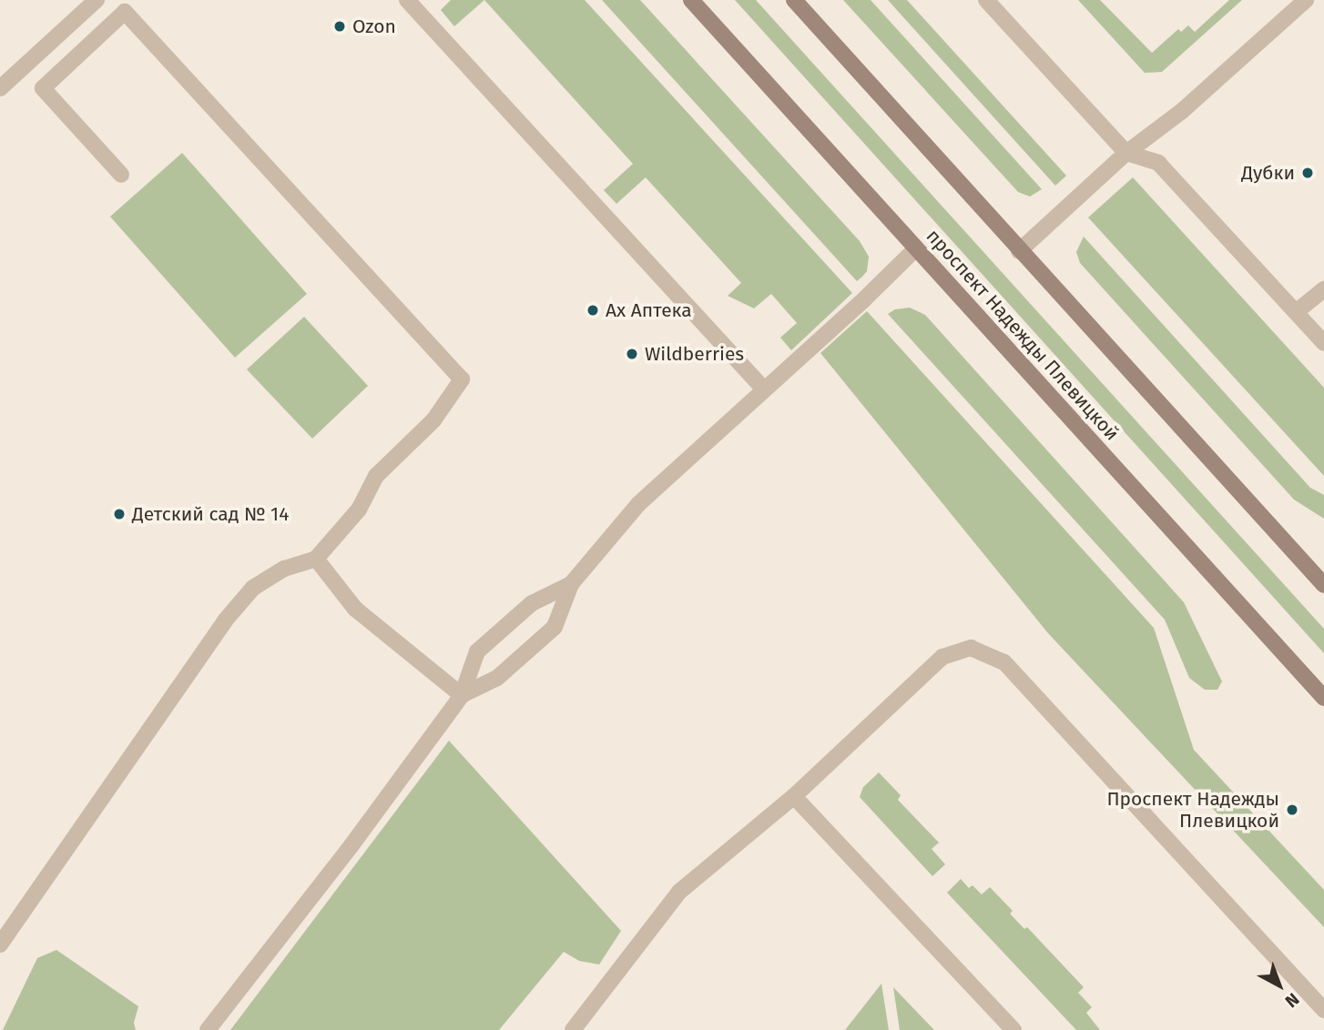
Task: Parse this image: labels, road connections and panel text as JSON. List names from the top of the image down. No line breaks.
{"streets":{"main road":["проспект Надежды Плевицкой"]},"places":["Ozon","Дубки","Ах Аптека","Wildberries","Детский сад № 14","Проспект Надежды Плевицкой"],"north":"bottom right"}
